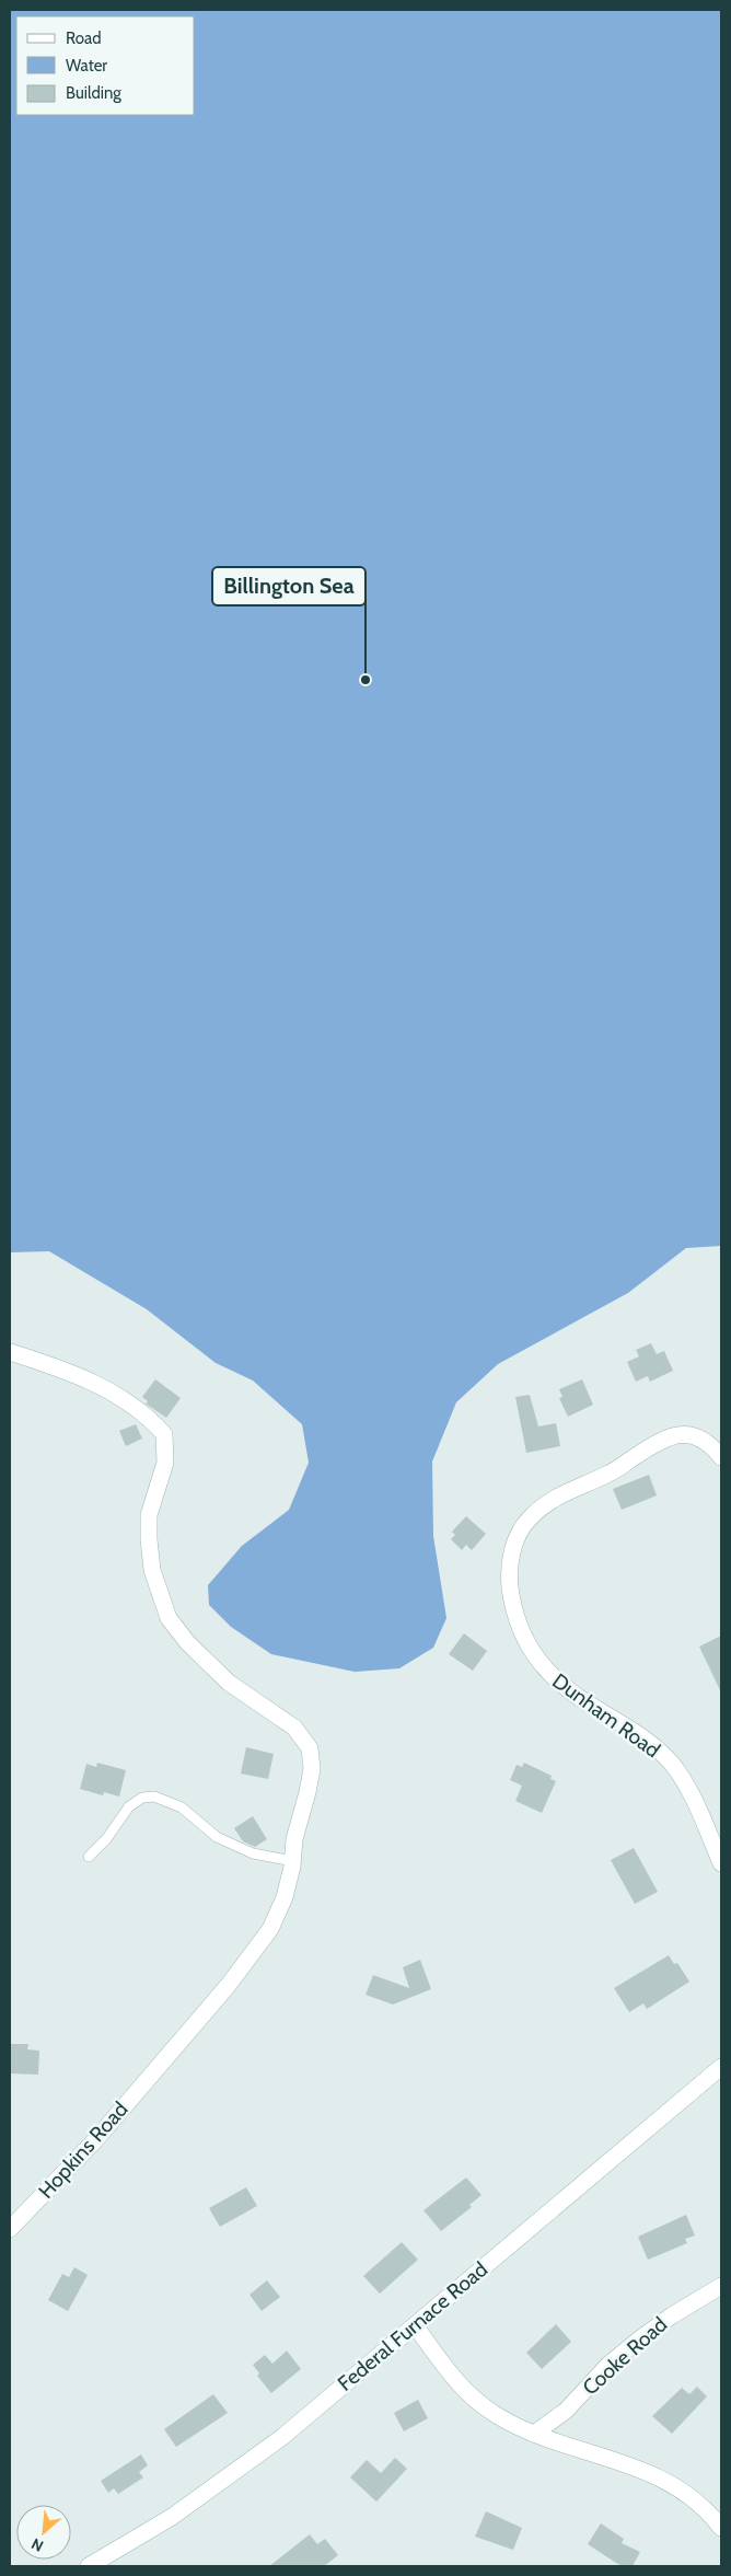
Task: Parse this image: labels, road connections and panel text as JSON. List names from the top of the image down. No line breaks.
{"streets":{"street":["Dunham Road","Hopkins Road","Federal Furnace Road","Cooke Road"]},"places":["Billington Sea"],"legend":["Road","Water","Building"],"north":"bottom left"}
